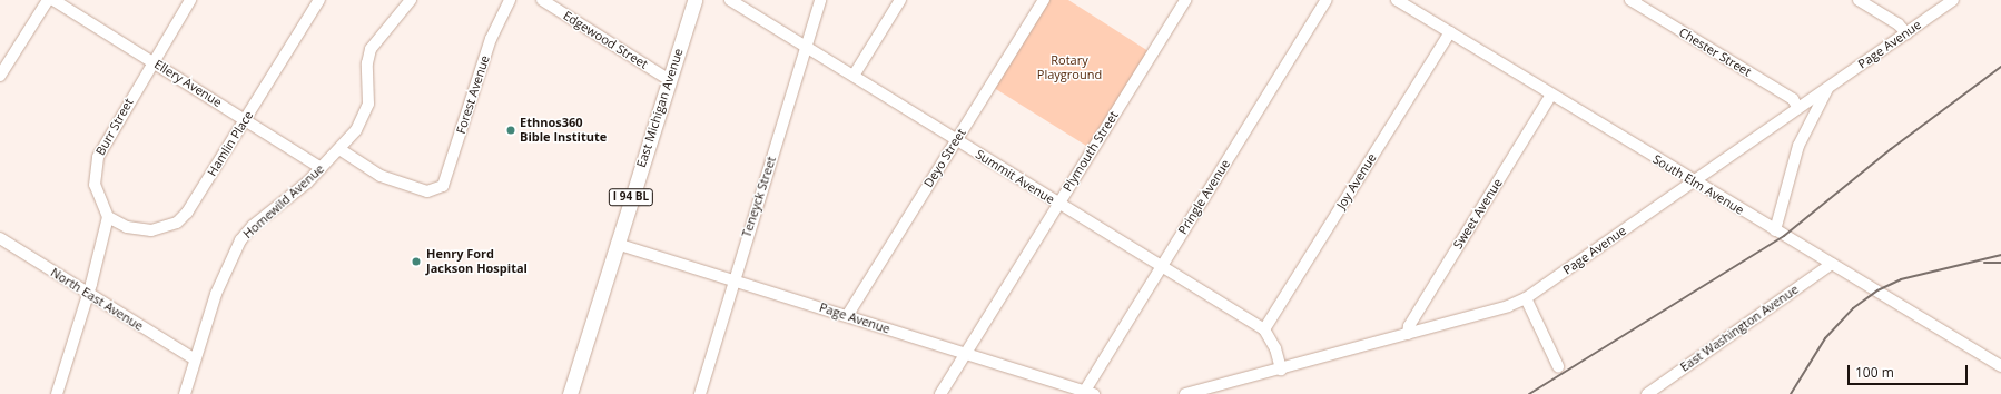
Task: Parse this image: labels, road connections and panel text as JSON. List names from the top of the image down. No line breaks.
{"streets":{"main road":["East Michigan Avenue","I 94 BL"],"street":["Edgewood Street","Page Avenue","Chester Street","Ellery Avenue","Forest Avenue","Burr Street","Hamlin Place","Plymouth Street","Deyo Street","Summit Avenue","Joy Avenue","South Elm Avenue","Teneyck Street","Pringle Avenue","Homewild Avenue","Sweet Avenue","North East Avenue","East Washington Avenue"]},"crossings":[["Edgewood Street","East Michigan Avenue"],["Page Avenue","Chester Street"],["Page Avenue","East Michigan Avenue"],["Page Avenue","Plymouth Street"],["Page Avenue","Deyo Street"],["Page Avenue","Summit Avenue"],["Page Avenue","South Elm Avenue"],["Page Avenue","Teneyck Street"],["Page Avenue","Pringle Avenue"],["Page Avenue","Sweet Avenue"],["Ellery Avenue","Burr Street"],["Ellery Avenue","Hamlin Place"],["Ellery Avenue","Homewild Avenue"],["Forest Avenue","Homewild Avenue"],["Burr Street","Hamlin Place"],["Plymouth Street","Summit Avenue"],["Deyo Street","Summit Avenue"],["Summit Avenue","Joy Avenue"],["Summit Avenue","Teneyck Street"],["Summit Avenue","Pringle Avenue"],["Joy Avenue","South Elm Avenue"],["South Elm Avenue","Sweet Avenue"],["South Elm Avenue","East Washington Avenue"],["Homewild Avenue","North East Avenue"]],"parks":["Rotary Playground"],"places":["Ethnos360 Bible Institute","Henry Ford Jackson Hospital"],"scale_bar":"100 m"}
